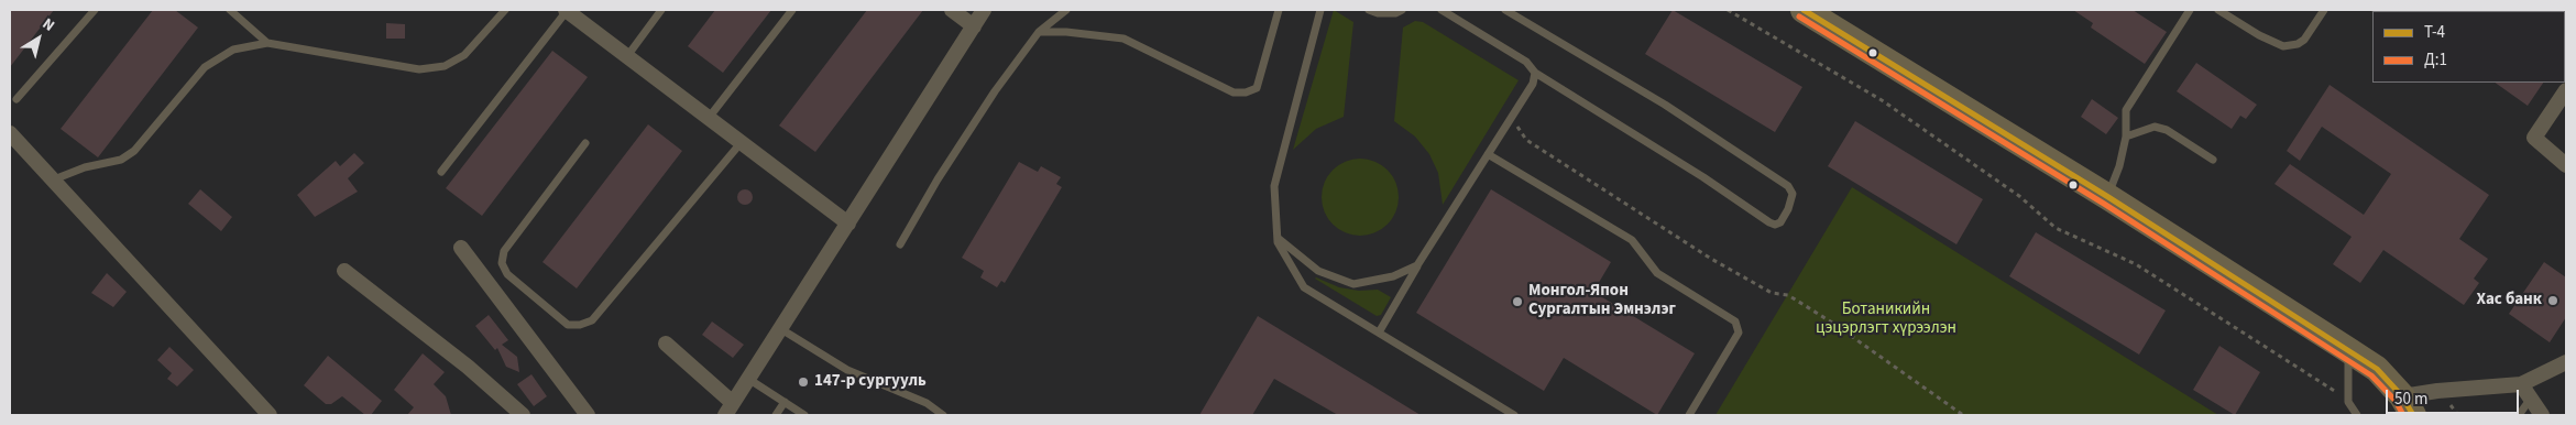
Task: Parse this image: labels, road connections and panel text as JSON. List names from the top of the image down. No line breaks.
{"parks":["Ботаникийн цэцэрлэгт хүрээлэн"],"places":["Хас банк","Монгол-Япон Сургалтын Эмнэлэг","147-р сургууль"],"lines":["transit line Т-4","transit line Д:1"],"legend":["Т-4","Д:1"],"scale_bar":"50 m","north":"top right"}
